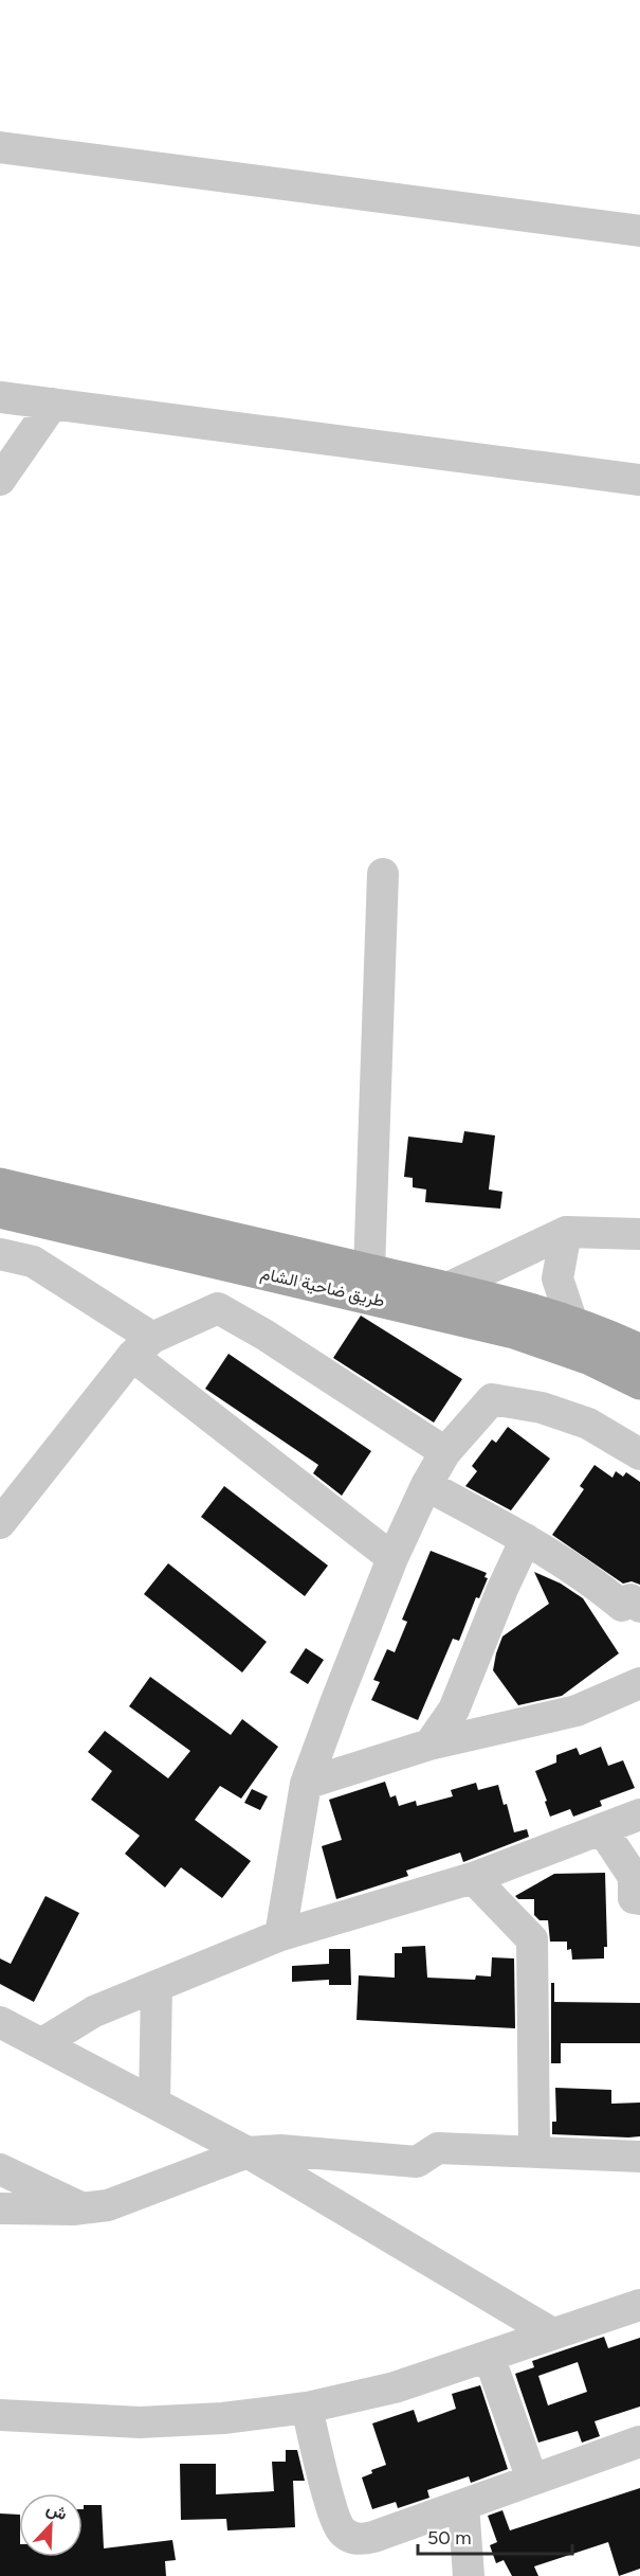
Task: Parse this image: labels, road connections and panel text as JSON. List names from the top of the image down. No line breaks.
{"streets":{"main road":["طريق ضاحية الشام"]},"scale_bar":"50 m","north":"top right"}
